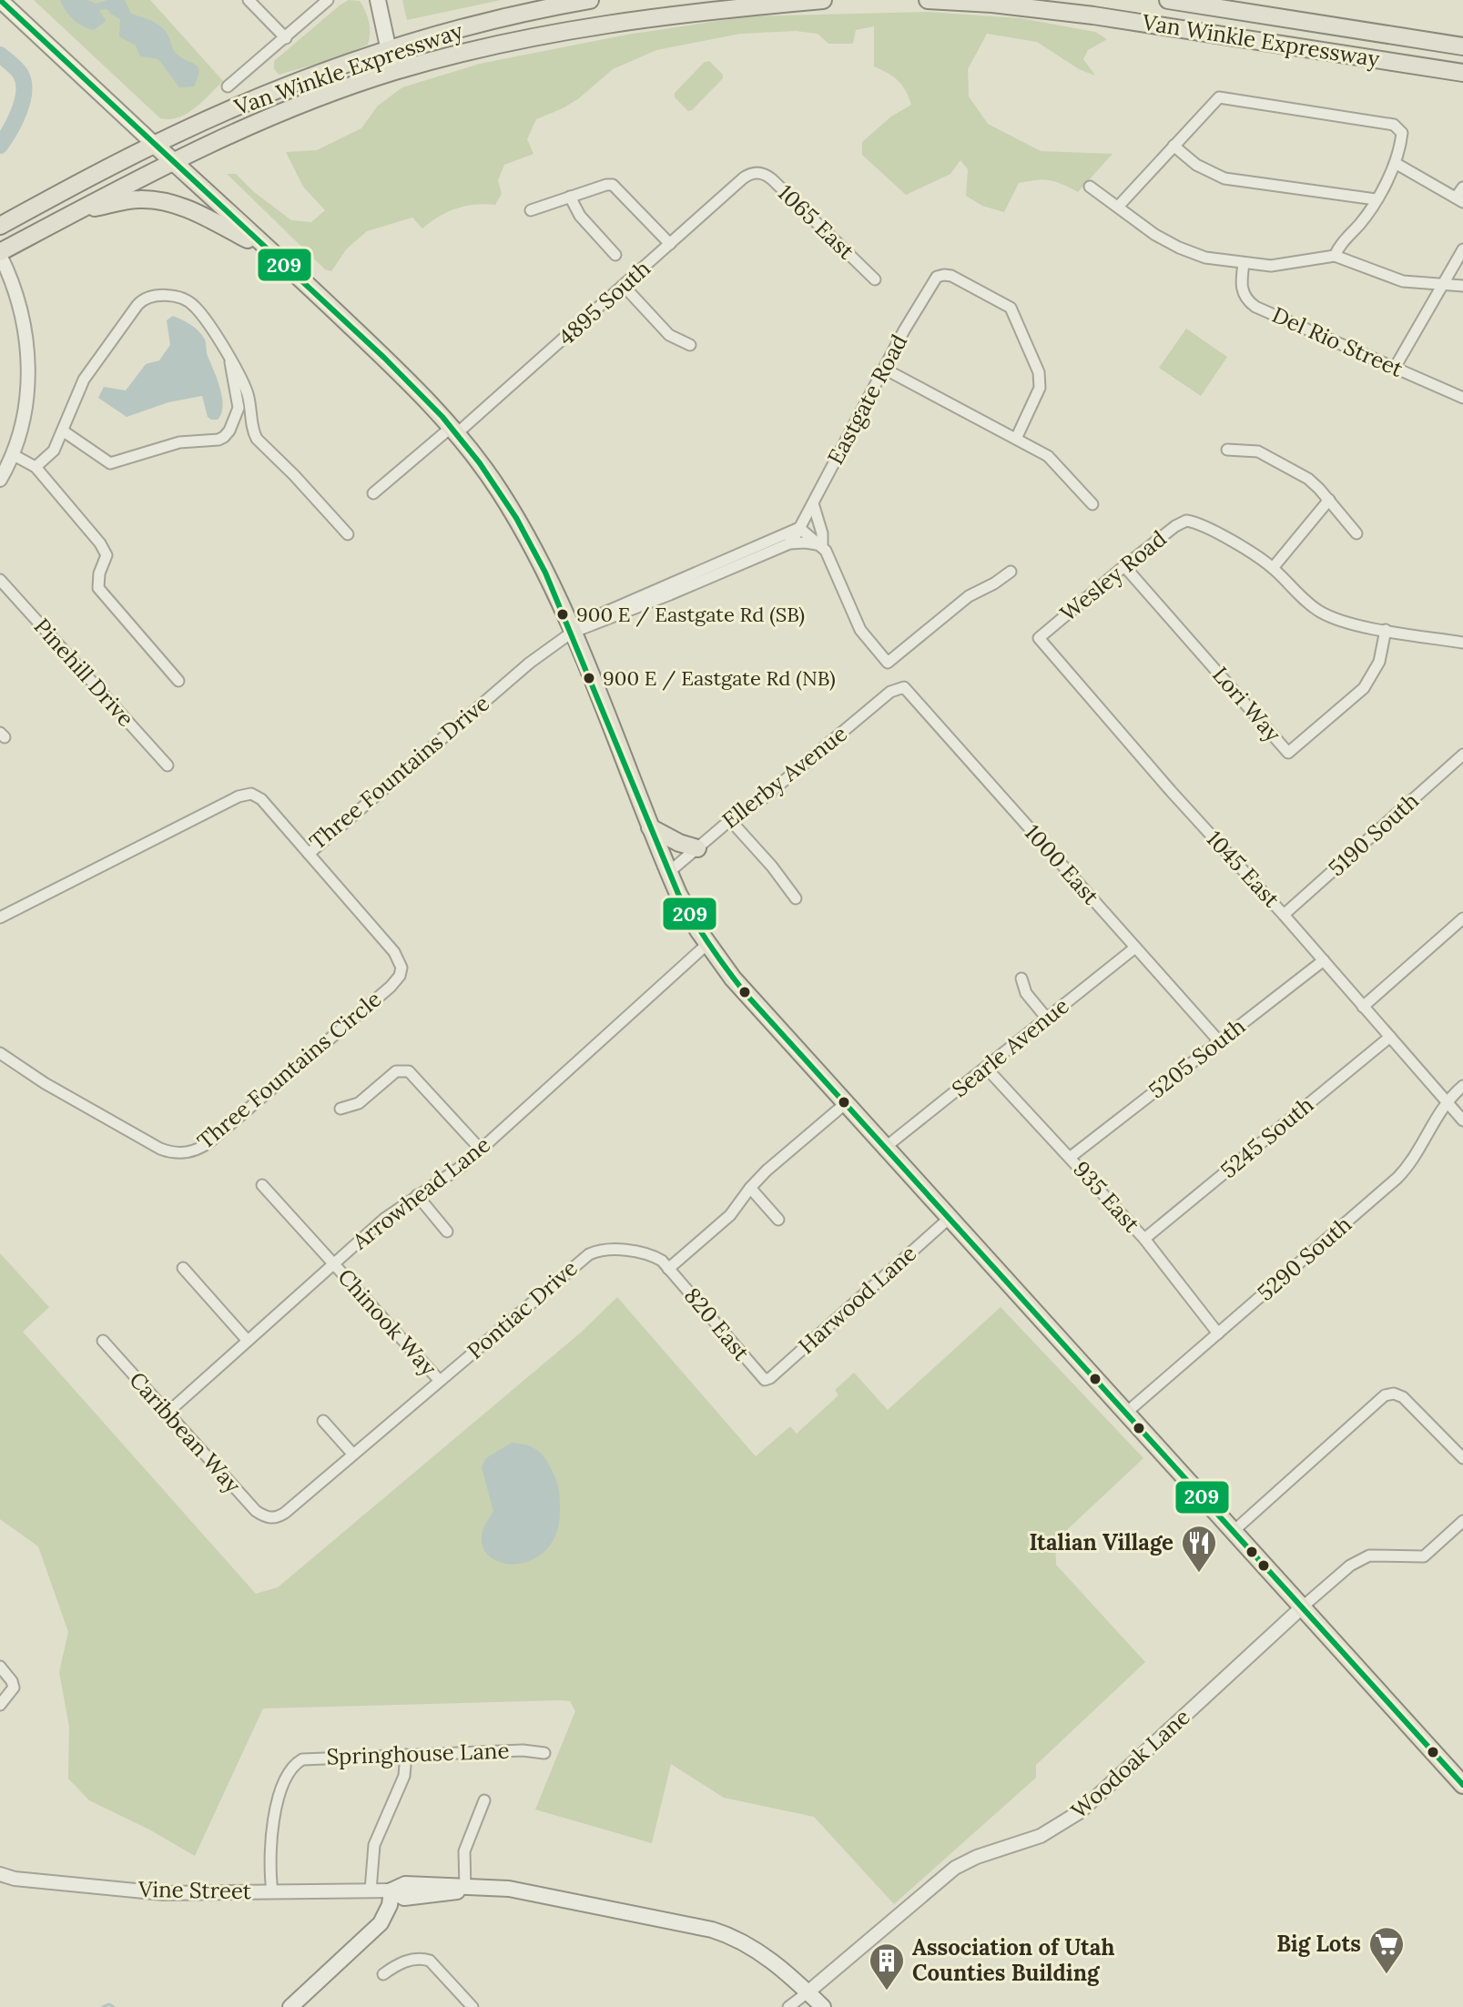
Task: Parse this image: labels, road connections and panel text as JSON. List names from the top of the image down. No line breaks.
{"streets":{"main road":["Van Winkle Expressway","Vine Street"],"street":["1065 East","4895 South","Del Rio Street","Eastgate Road","Wesley Road","Pinehill Drive","Lori Way","Three Fountains Drive","Ellerby Avenue","5190 South","1000 East","1045 East","Searle Avenue","5205 South","Three Fountains Circle","5245 South","Arrowhead Lane","935 East","5290 South","Harwood Lane","Pontiac Drive","Chinook Way","820 East","Caribbean Way","Springhouse Lane","Woodoak Lane"]},"crossings":[["1065 East","4895 South"],["Wesley Road","Lori Way"],["Wesley Road","1045 East"],["Three Fountains Drive","Three Fountains Circle"],["Ellerby Avenue","1000 East"],["5190 South","1045 East"],["1000 East","Searle Avenue"],["1000 East","5205 South"],["1045 East","5205 South"],["1045 East","5245 South"],["1045 East","5290 South"],["Searle Avenue","935 East"],["5205 South","935 East"],["5245 South","935 East"],["Arrowhead Lane","Chinook Way"],["Arrowhead Lane","Caribbean Way"],["935 East","5290 South"],["Harwood Lane","820 East"],["Pontiac Drive","Chinook Way"],["Pontiac Drive","820 East"],["Pontiac Drive","Caribbean Way"],["Springhouse Lane","Vine Street"],["Woodoak Lane","Vine Street"]],"places":{"other":["900 E / Eastgate Rd (SB)","900 E / Eastgate Rd (NB)"],"restaurant":["Italian Village"],"supermarket":["Big Lots"],"building":["Association of Utah Counties Building"]},"lines":["transit line 209"]}
